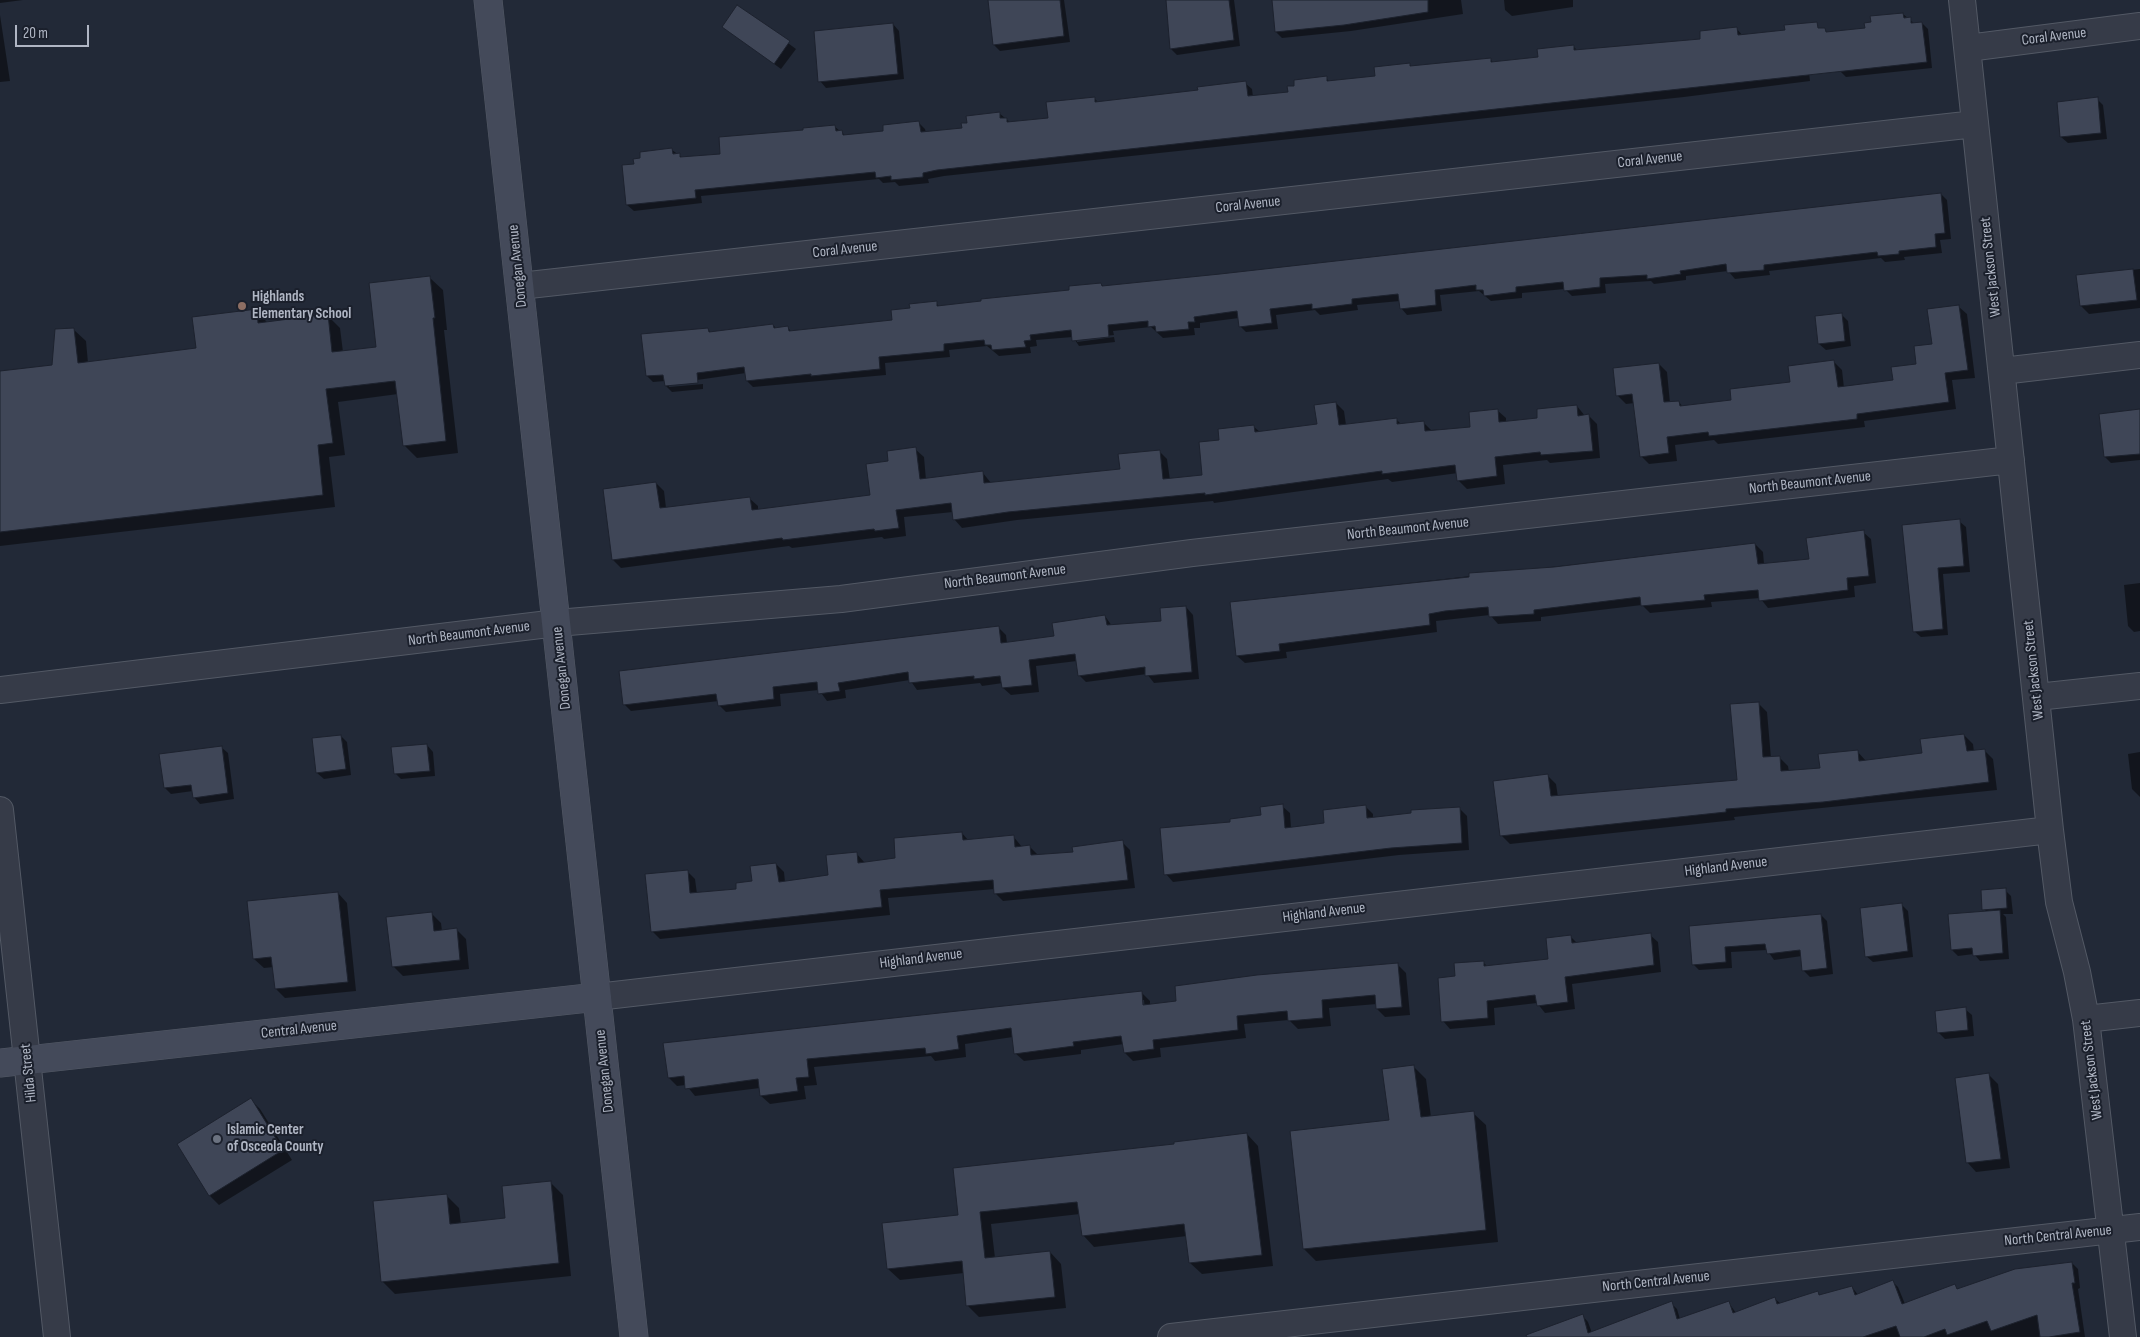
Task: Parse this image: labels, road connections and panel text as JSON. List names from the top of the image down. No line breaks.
{"streets":{"street":["Coral Avenue","Donegan Avenue","West Jackson Street","North Beaumont Avenue","Highland Avenue","Central Avenue","Hilda Street","North Central Avenue"]},"crossings":[["Coral Avenue","Donegan Avenue"],["Coral Avenue","West Jackson Street"],["Donegan Avenue","North Beaumont Avenue"],["Donegan Avenue","Highland Avenue"],["Donegan Avenue","Central Avenue"],["West Jackson Street","North Beaumont Avenue"],["West Jackson Street","Highland Avenue"],["West Jackson Street","North Central Avenue"],["Highland Avenue","Central Avenue"],["Central Avenue","Hilda Street"]],"places":["Highlands Elementary School","Islamic Center of Osceola County"],"scale_bar":"20 m"}
